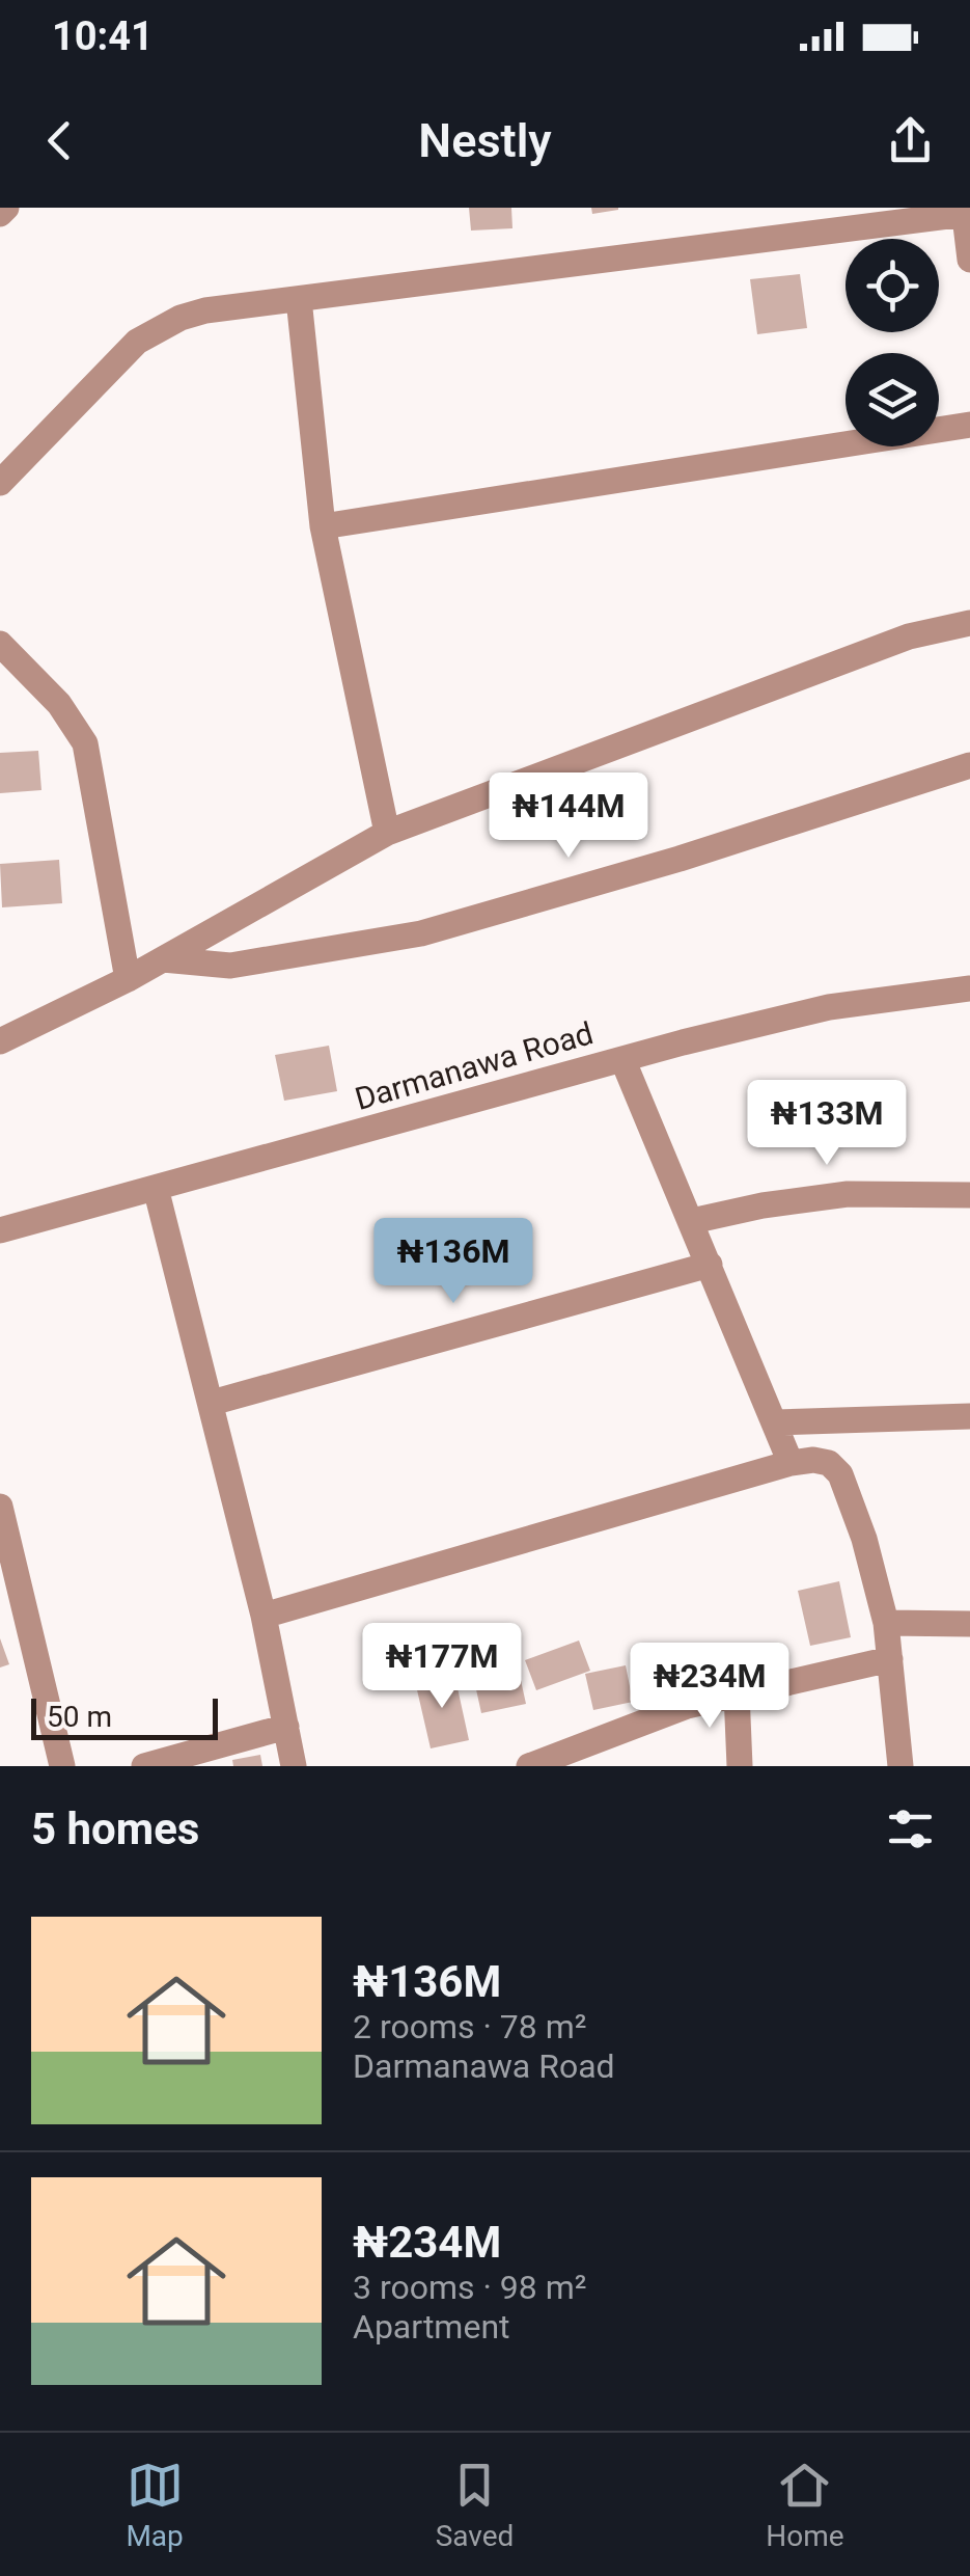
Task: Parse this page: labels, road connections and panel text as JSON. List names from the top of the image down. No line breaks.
{"streets":{"street":["Darmanawa Road"]},"scale_bar":"50 m","page":{"status":"10:41","header":"Nestly","price":["₦144M","₦133M","₦136M","₦177M","₦234M"],"scale":"50 m","heading":"5 homes","list":[{"name":"₦136M","note":"2 rooms · 78 m² · Darmanawa Road"},{"name":"₦234M","note":"3 rooms · 98 m² · Apartment"}],"tabs":["Map","Saved","Home"]}}
